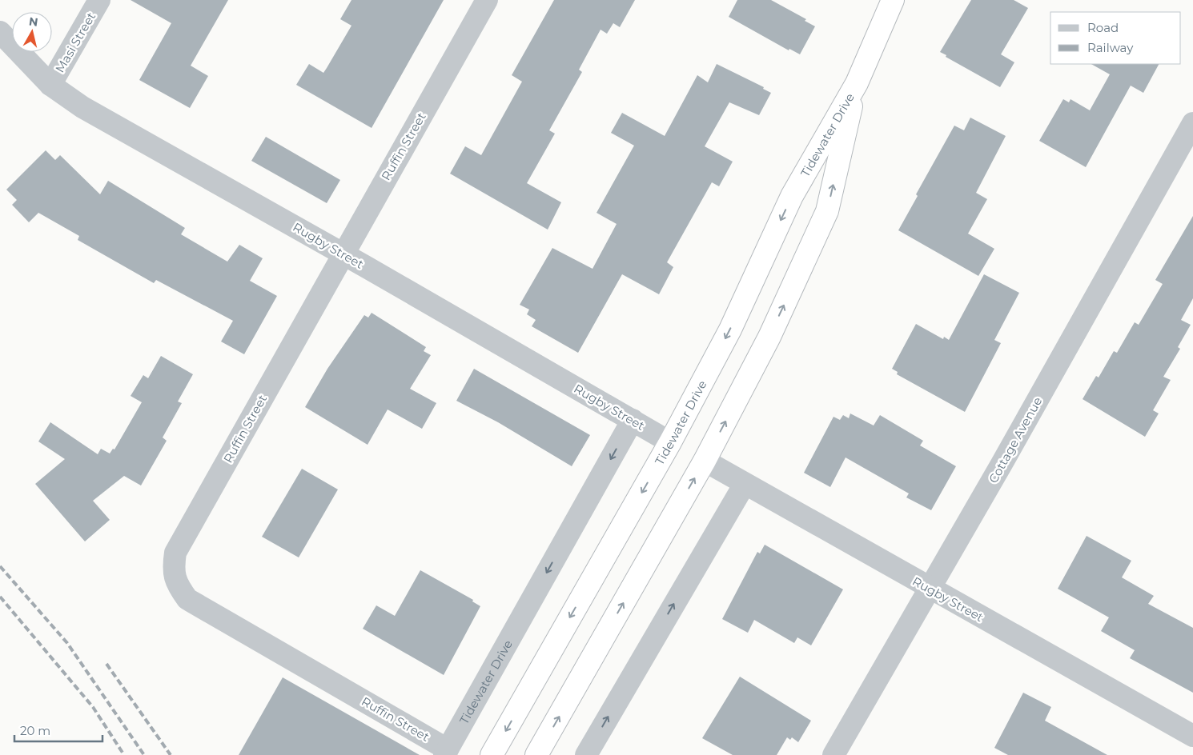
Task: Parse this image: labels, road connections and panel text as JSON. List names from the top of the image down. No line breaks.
{"streets":{"highway":["Tidewater Drive"],"street":["Masi Street","Ruffin Street","Rugby Street","Cottage Avenue"]},"crossings":[["Masi Street","Rugby Street"],["Tidewater Drive","Ruffin Street"],["Tidewater Drive","Rugby Street"],["Ruffin Street","Rugby Street"],["Rugby Street","Cottage Avenue"]],"legend":["Road","Railway"],"scale_bar":"20 m","north":"top"}
